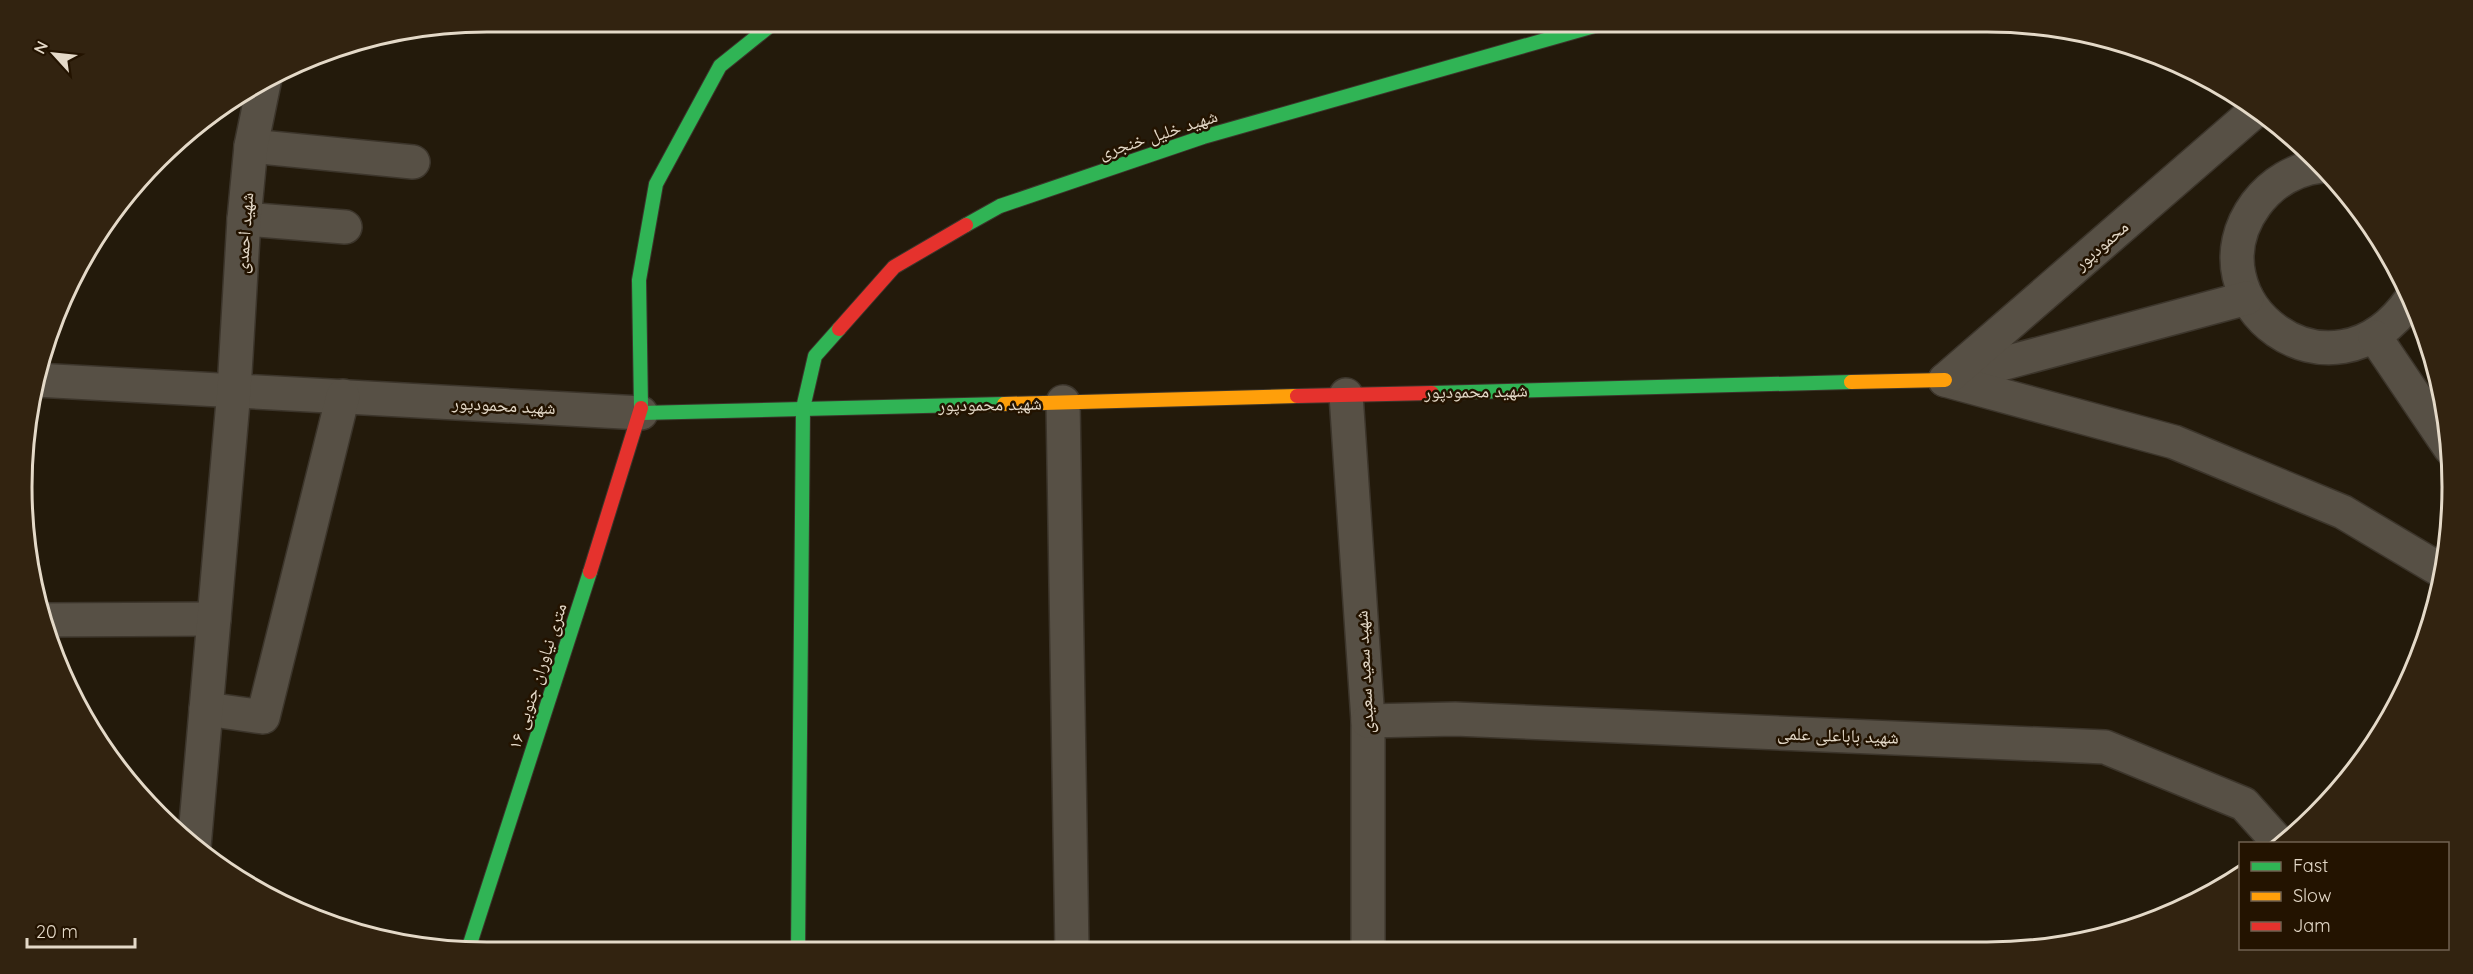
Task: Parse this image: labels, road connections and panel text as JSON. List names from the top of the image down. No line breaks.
{"streets":{"street":["شهید خلیل خنجری","شهید احمدی","محمودپور","شهید محمودپور","شهید سعید سعیدی","۱۶ متری نیاوران جنوبی","شهید باباعلی علمی"]},"crossings":[["شهید خلیل خنجری","شهید محمودپور"],["شهید احمدی","شهید محمودپور"],["محمودپور","شهید محمودپور"],["شهید محمودپور","شهید سعید سعیدی"],["شهید محمودپور","۱۶ متری نیاوران جنوبی"],["شهید سعید سعیدی","شهید باباعلی علمی"]],"legend":["Fast","Slow","Jam"],"scale_bar":"20 m","north":"top left"}
